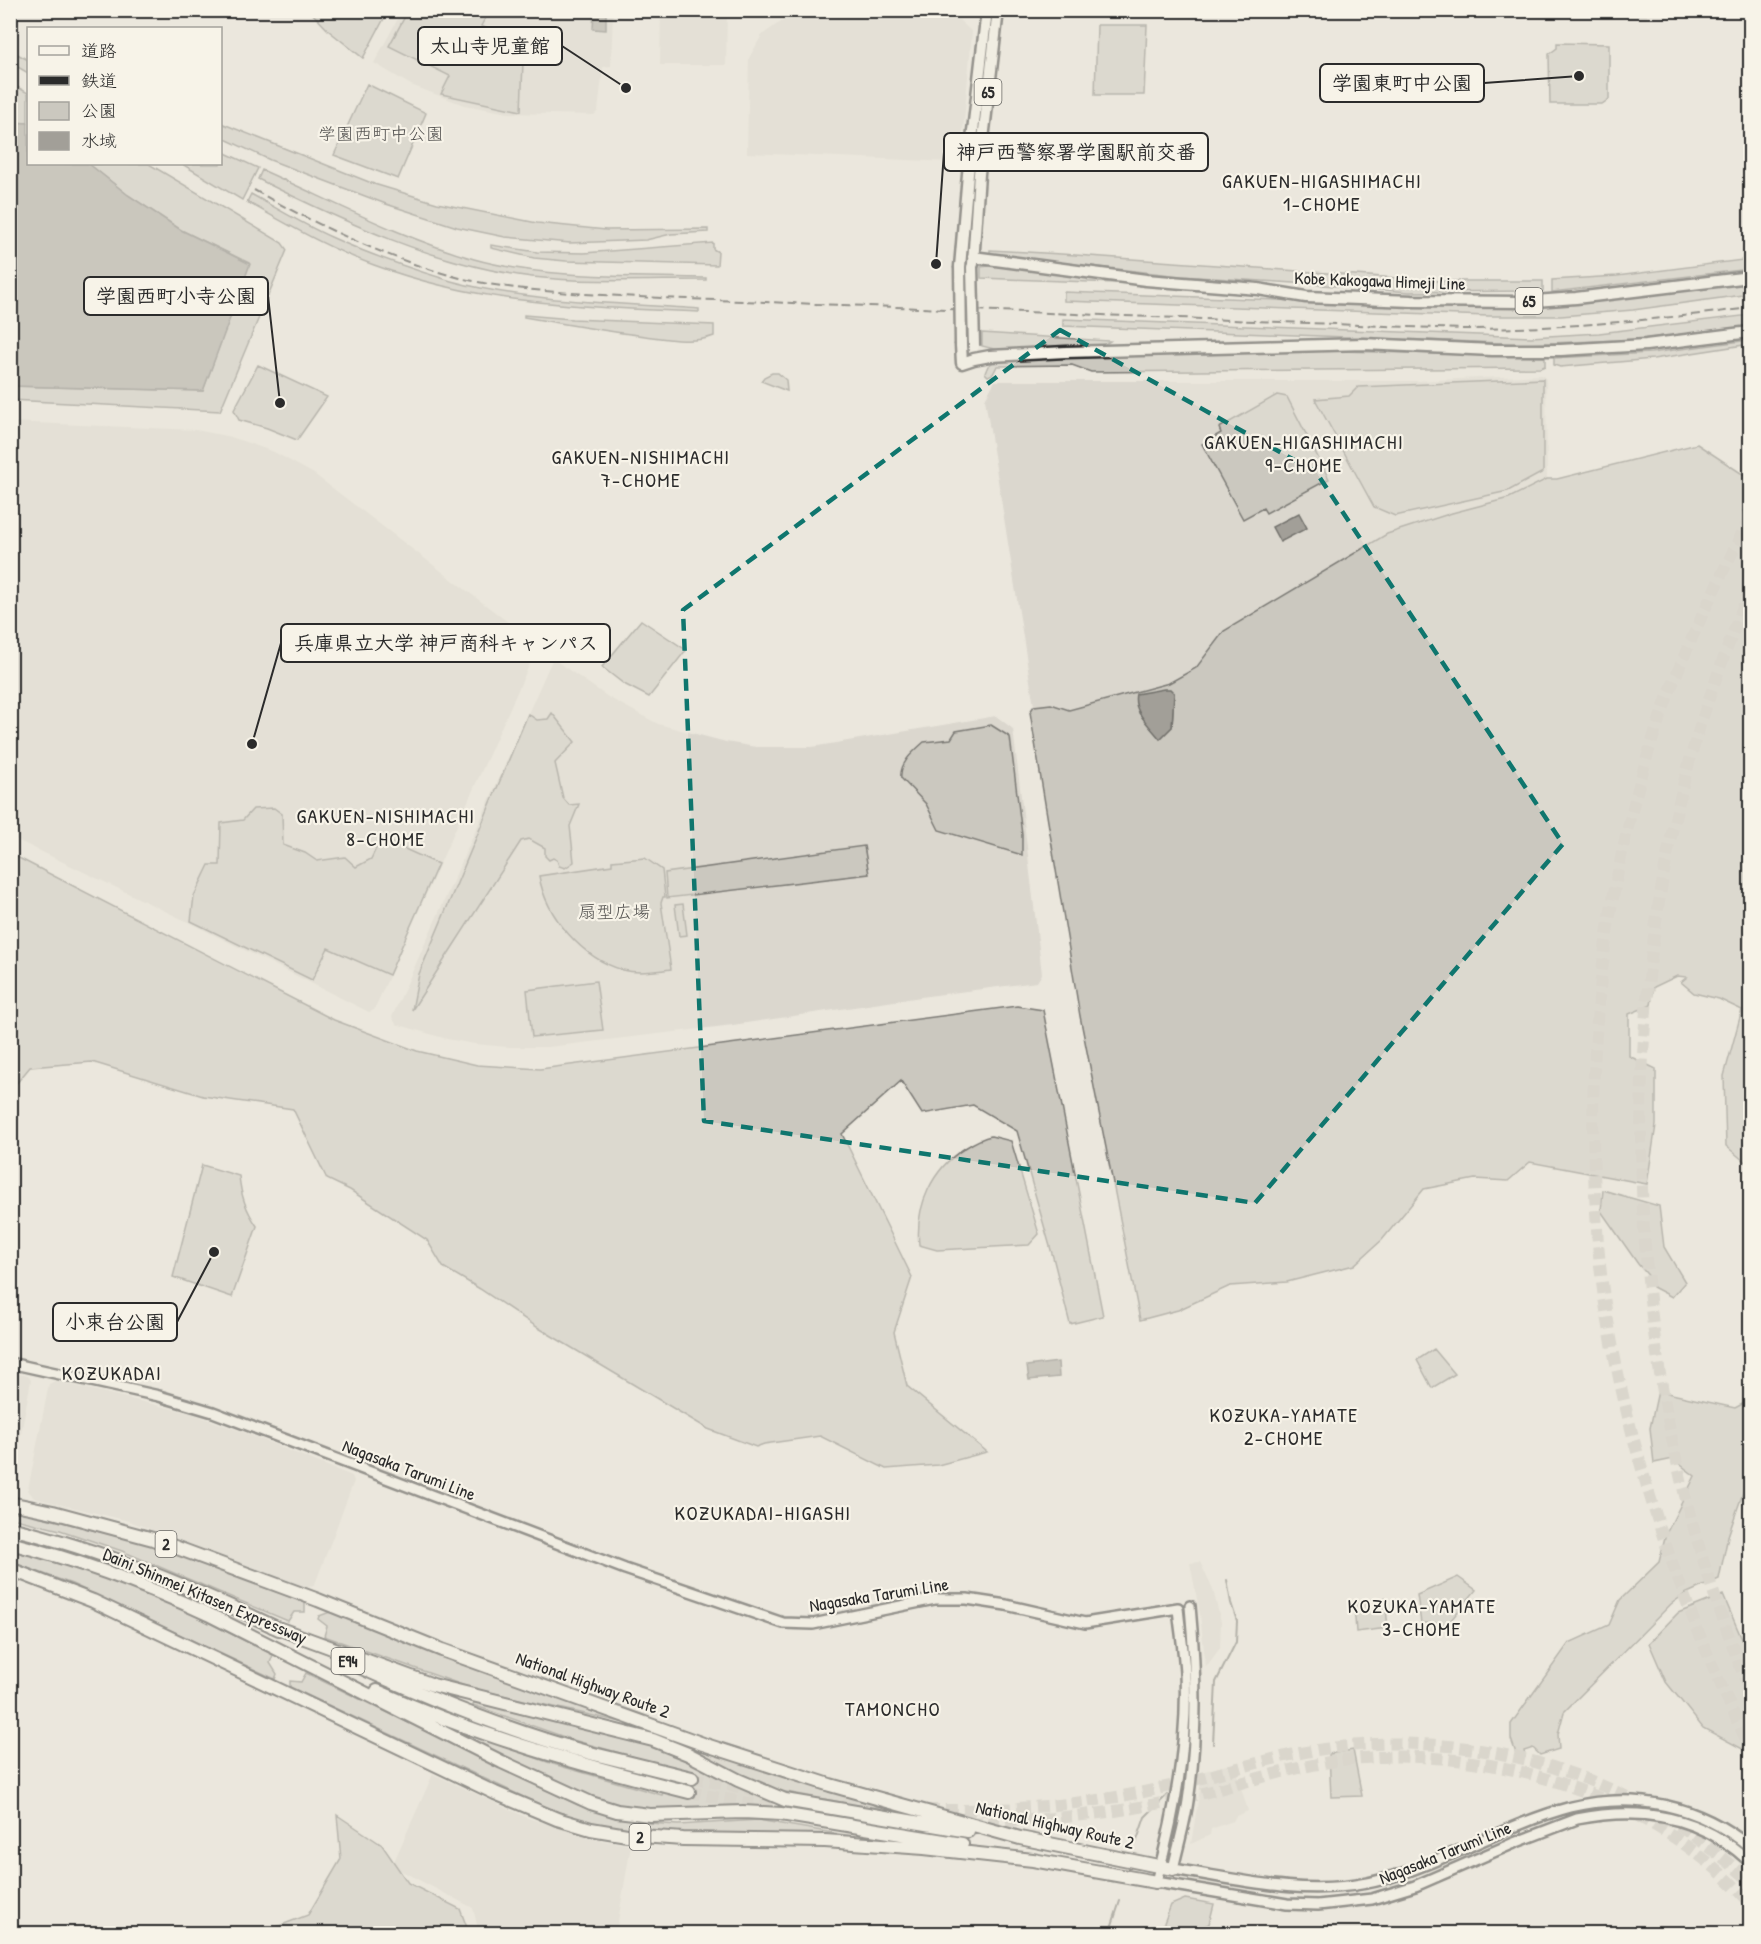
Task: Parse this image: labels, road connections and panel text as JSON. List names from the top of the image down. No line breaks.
{"streets":{"highway":["2","Daini Shinmei Kitasen Expressway","E94","National Highway Route 2"],"main road":["65","Kobe Kakogawa Himeji Line","Nagasaka Tarumi Line"]},"crossings":[["65","Kobe Kakogawa Himeji Line"],["Nagasaka Tarumi Line","National Highway Route 2"]],"districts":["GAKUEN-HIGASHIMACHI 1-CHOME","GAKUEN-HIGASHIMACHI 9-CHOME","GAKUEN-NISHIMACHI 7-CHOME","GAKUEN-NISHIMACHI 8-CHOME","KOZUKADAI","KOZUKA-YAMATE 2-CHOME","KOZUKADAI-HIGASHI","KOZUKA-YAMATE 3-CHOME","TAMONCHO"],"parks":["学園西町中公園","扇型広場"],"places":["学園東町中公園","太山寺児童館","神戸西警察署学園駅前交番","学園西町小寺公園","兵庫県立大学 神戸商科キャンパス","小束台公園"],"legend":["道路","鉄道","公園","水域"]}
